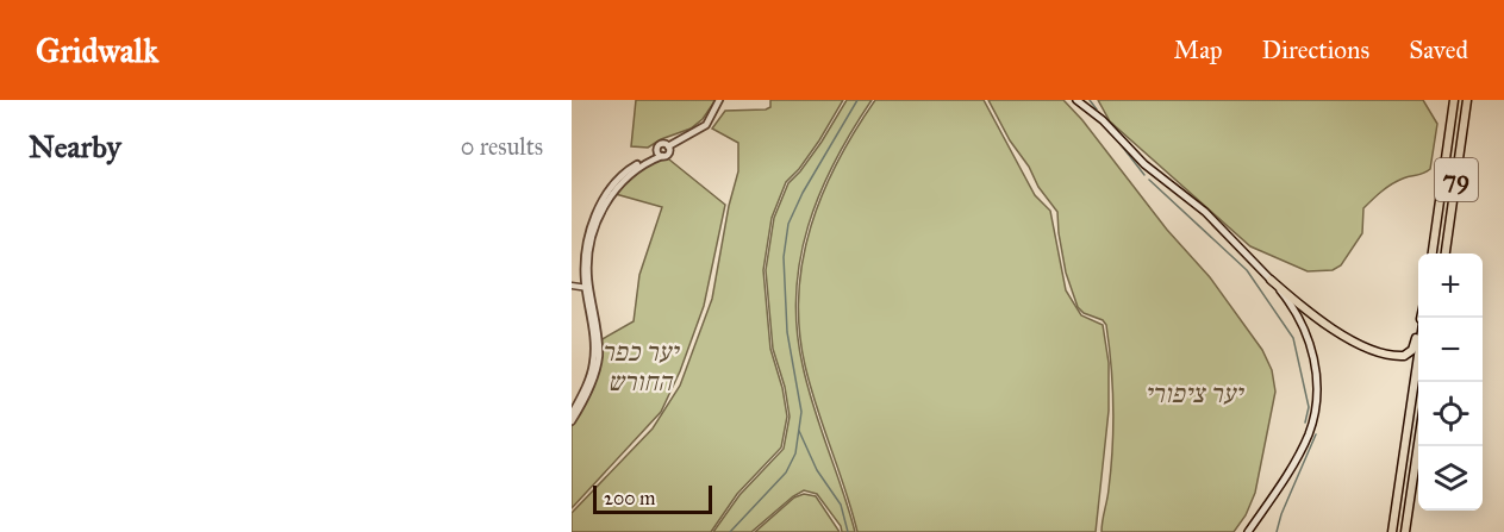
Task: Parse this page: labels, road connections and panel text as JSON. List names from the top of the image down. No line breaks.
{"streets":{"highway":["79"]},"parks":["יער כפר החורש","יער ציפורי"],"scale_bar":"200 m","page":{"header":"Gridwalk","nav":["Map","Directions","Saved"],"heading":["Nearby","0 results"],"map_buttons":["+","−"],"scale":"200 m"}}
